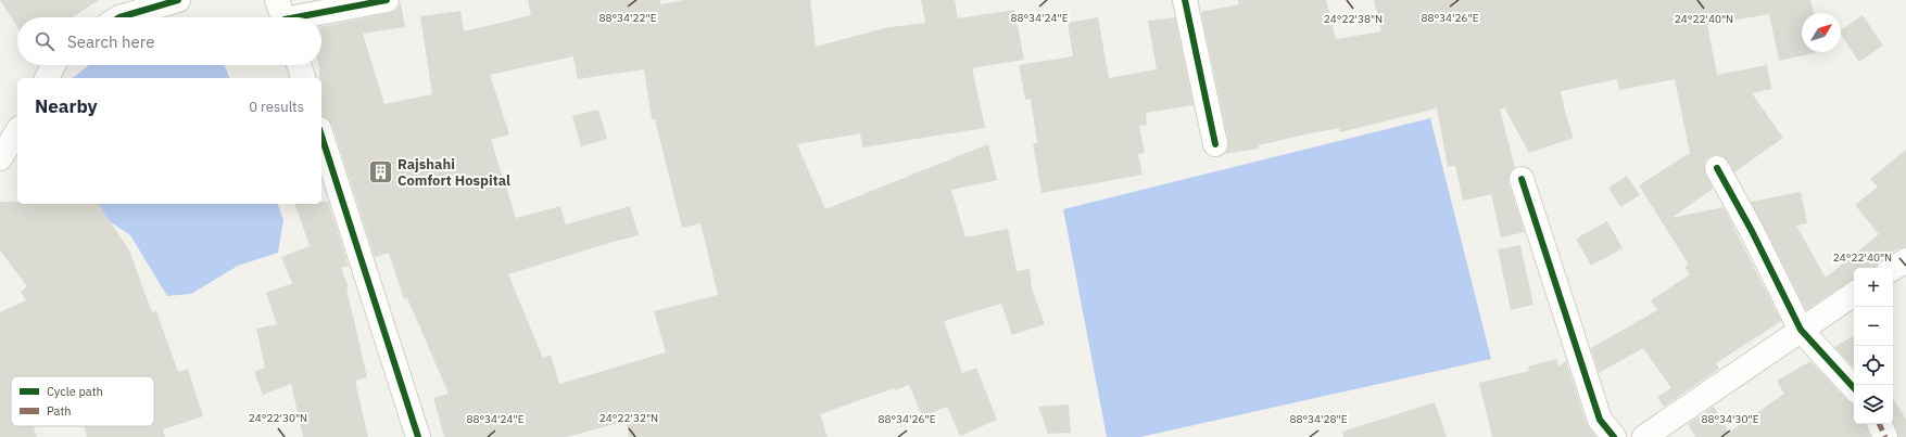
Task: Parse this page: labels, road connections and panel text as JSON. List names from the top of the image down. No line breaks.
{"places":{"building":["Rajshahi Comfort Hospital"]},"legend":["Cycle path","Path"],"north":"top right","page":{"search":"Search here","heading":["Nearby","0 results"],"map_buttons":["+","−"]},"coordinates":["88°34'22\"E","88°34'24\"E","88°34'26\"E","24°22'40\"N","24°22'38\"N","24°22'30\"N","24°22'32\"N","88°34'28\"E","88°34'30\"E"]}
